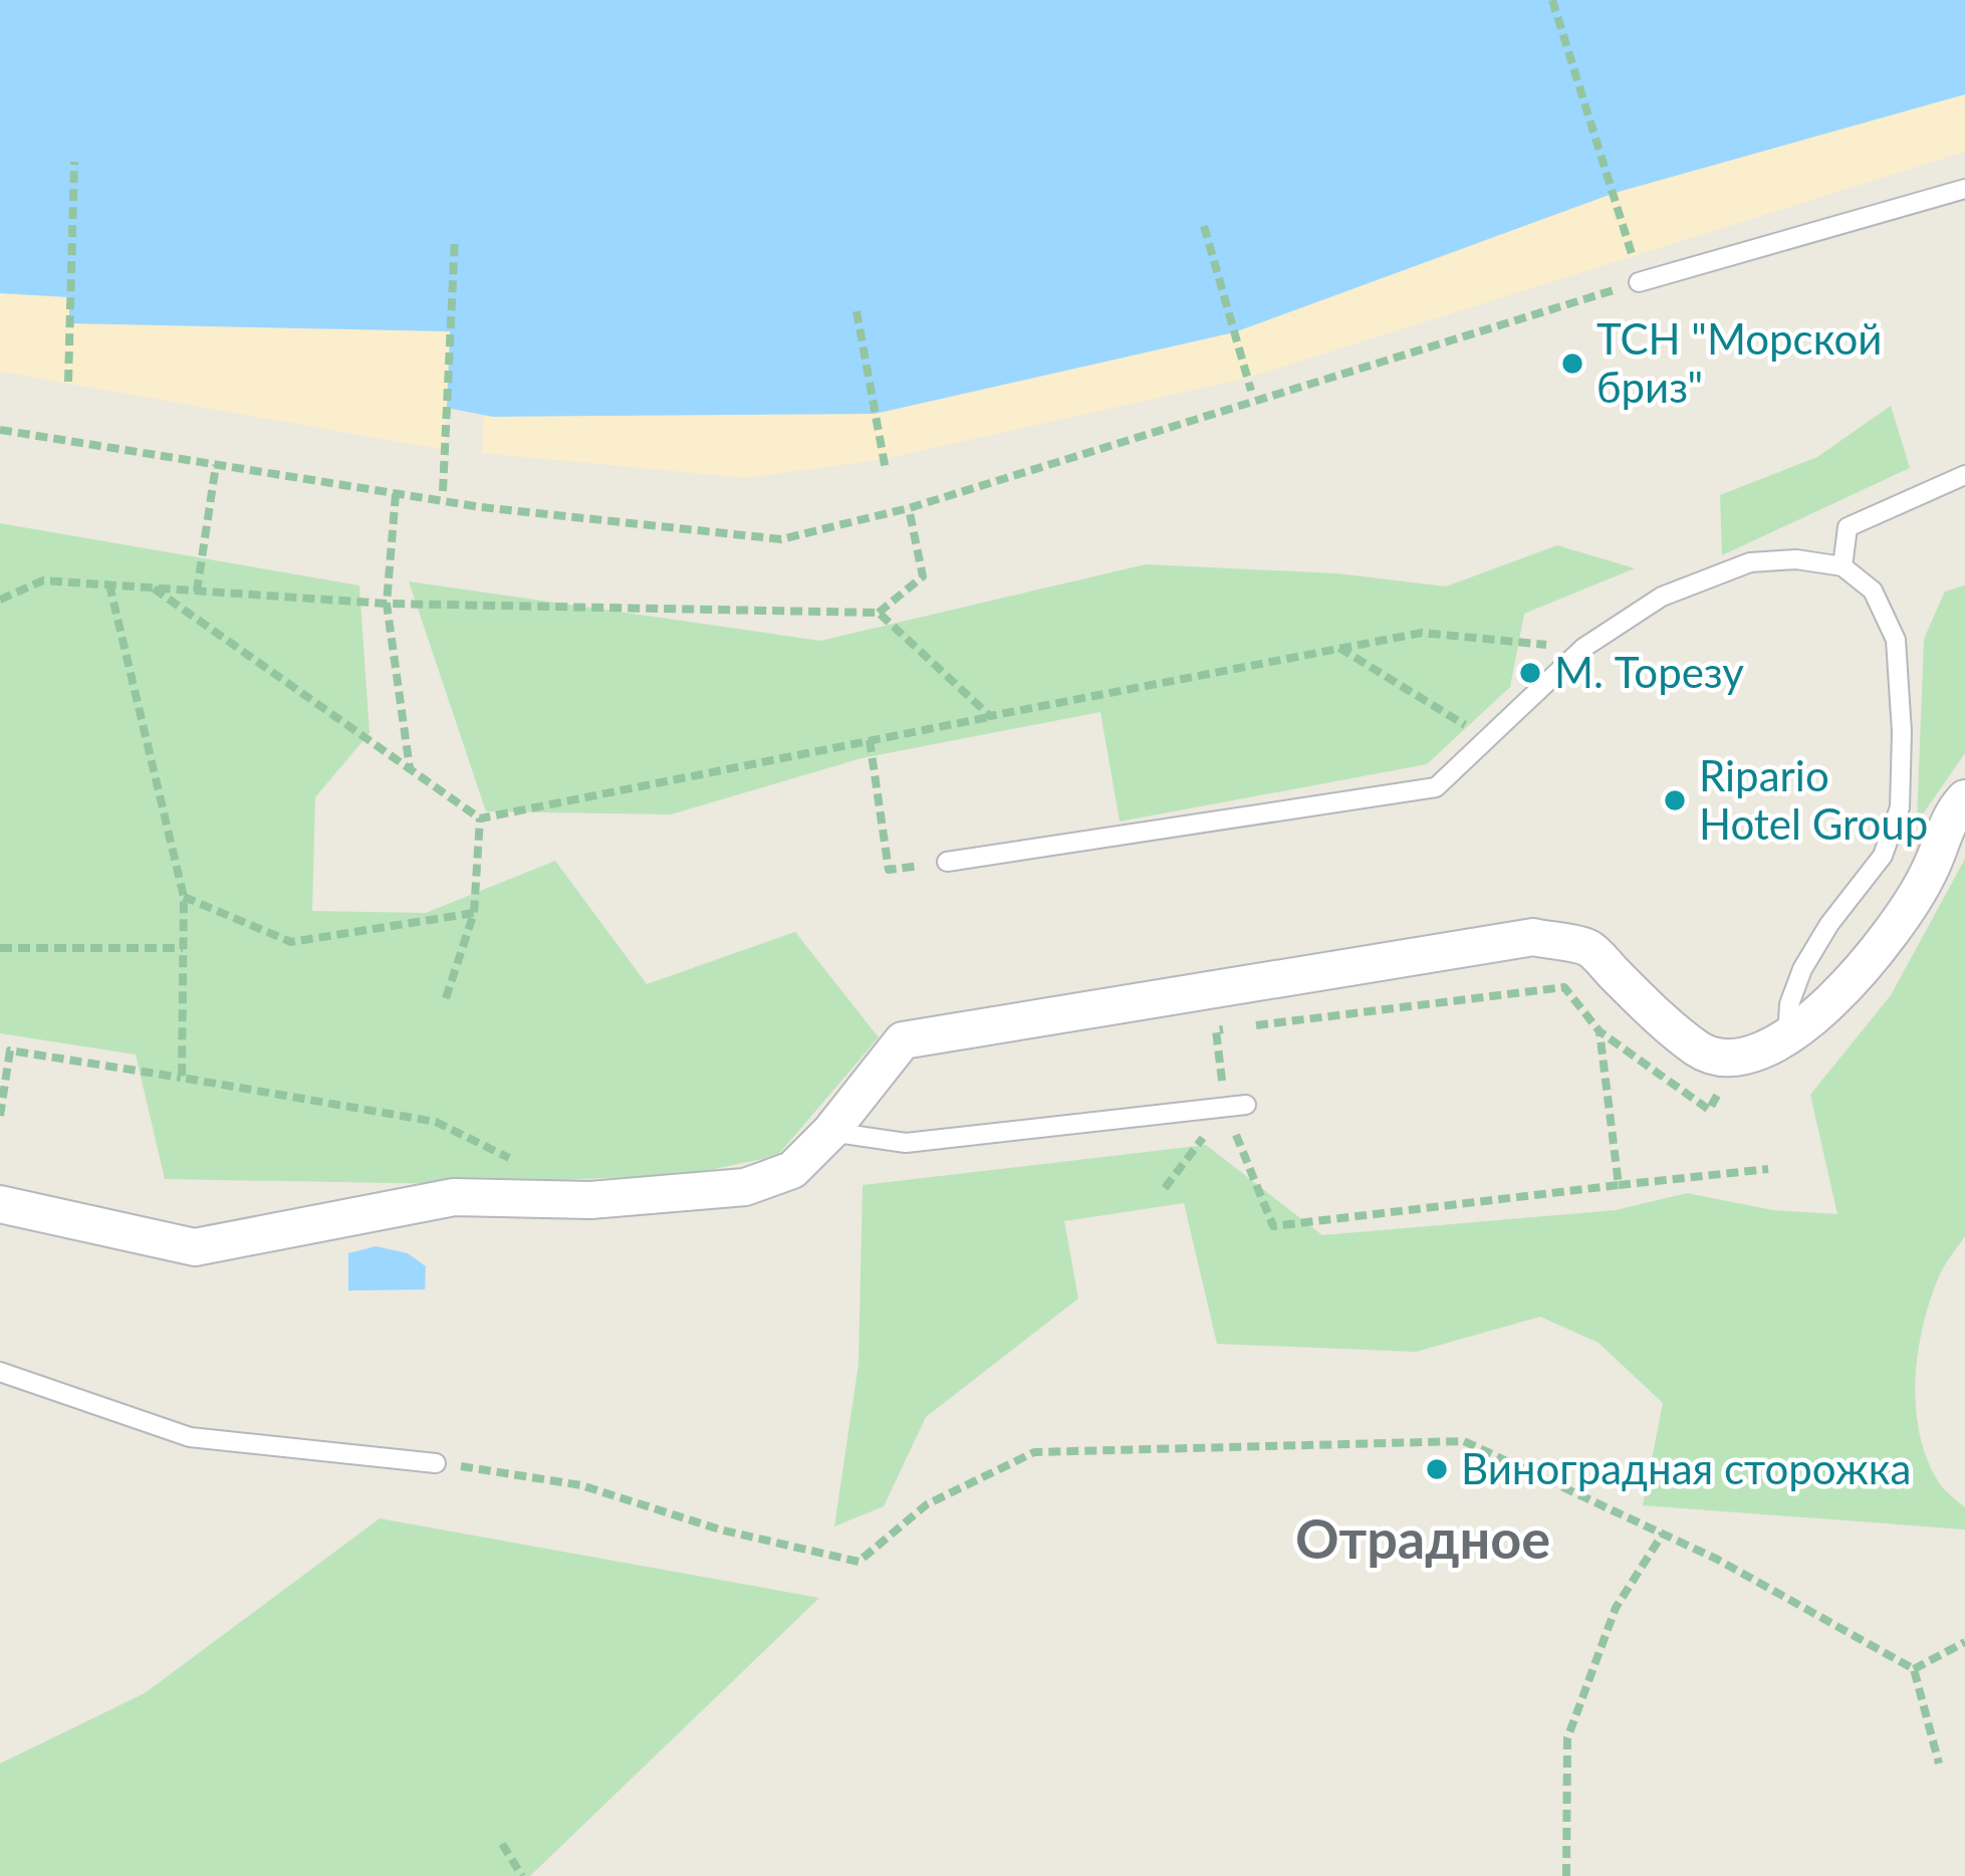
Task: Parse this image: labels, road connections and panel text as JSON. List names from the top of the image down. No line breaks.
{"districts":["Отрадное"],"places":["ТСН \"Морской бриз\"","М. Торезу","Ripario Hotel Group","Виноградная сторожка"]}
